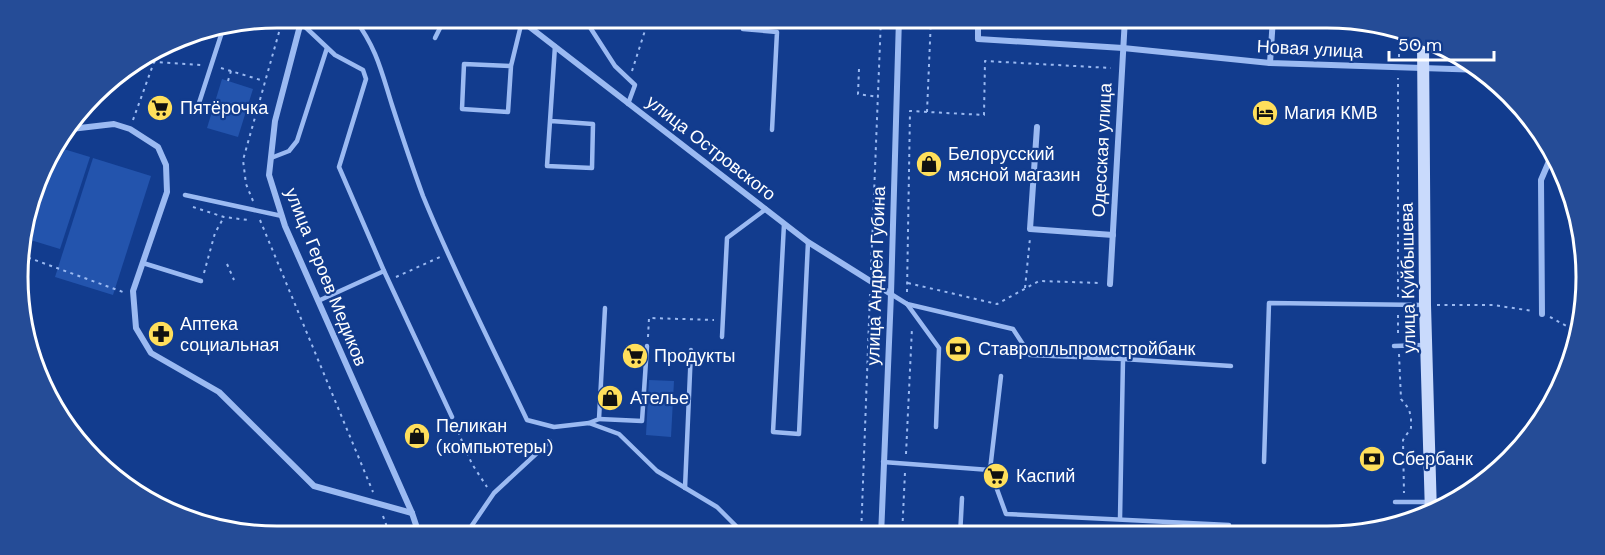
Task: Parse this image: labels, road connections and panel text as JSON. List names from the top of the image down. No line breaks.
{"streets":{"street":["Новая улица","улица Островского","Одесская улица","улица Андрея Губина","улица Героев Медиков","улица Куйбышева"]},"crossings":[["Новая улица","Одесская улица"],["Новая улица","улица Куйбышева"],["улица Островского","улица Андрея Губина"]],"places":{"supermarket":["Пятёрочка","Продукты","Каспий"],"hotel":["Магия КМВ"],"shop":["Белорусский мясной магазин","Ателье","Пеликан (компьютеры)"],"pharmacy":["Аптека социальная"],"bank":["Ставропльпромстройбанк","Сбербанк"]},"scale_bar":"50 m"}
